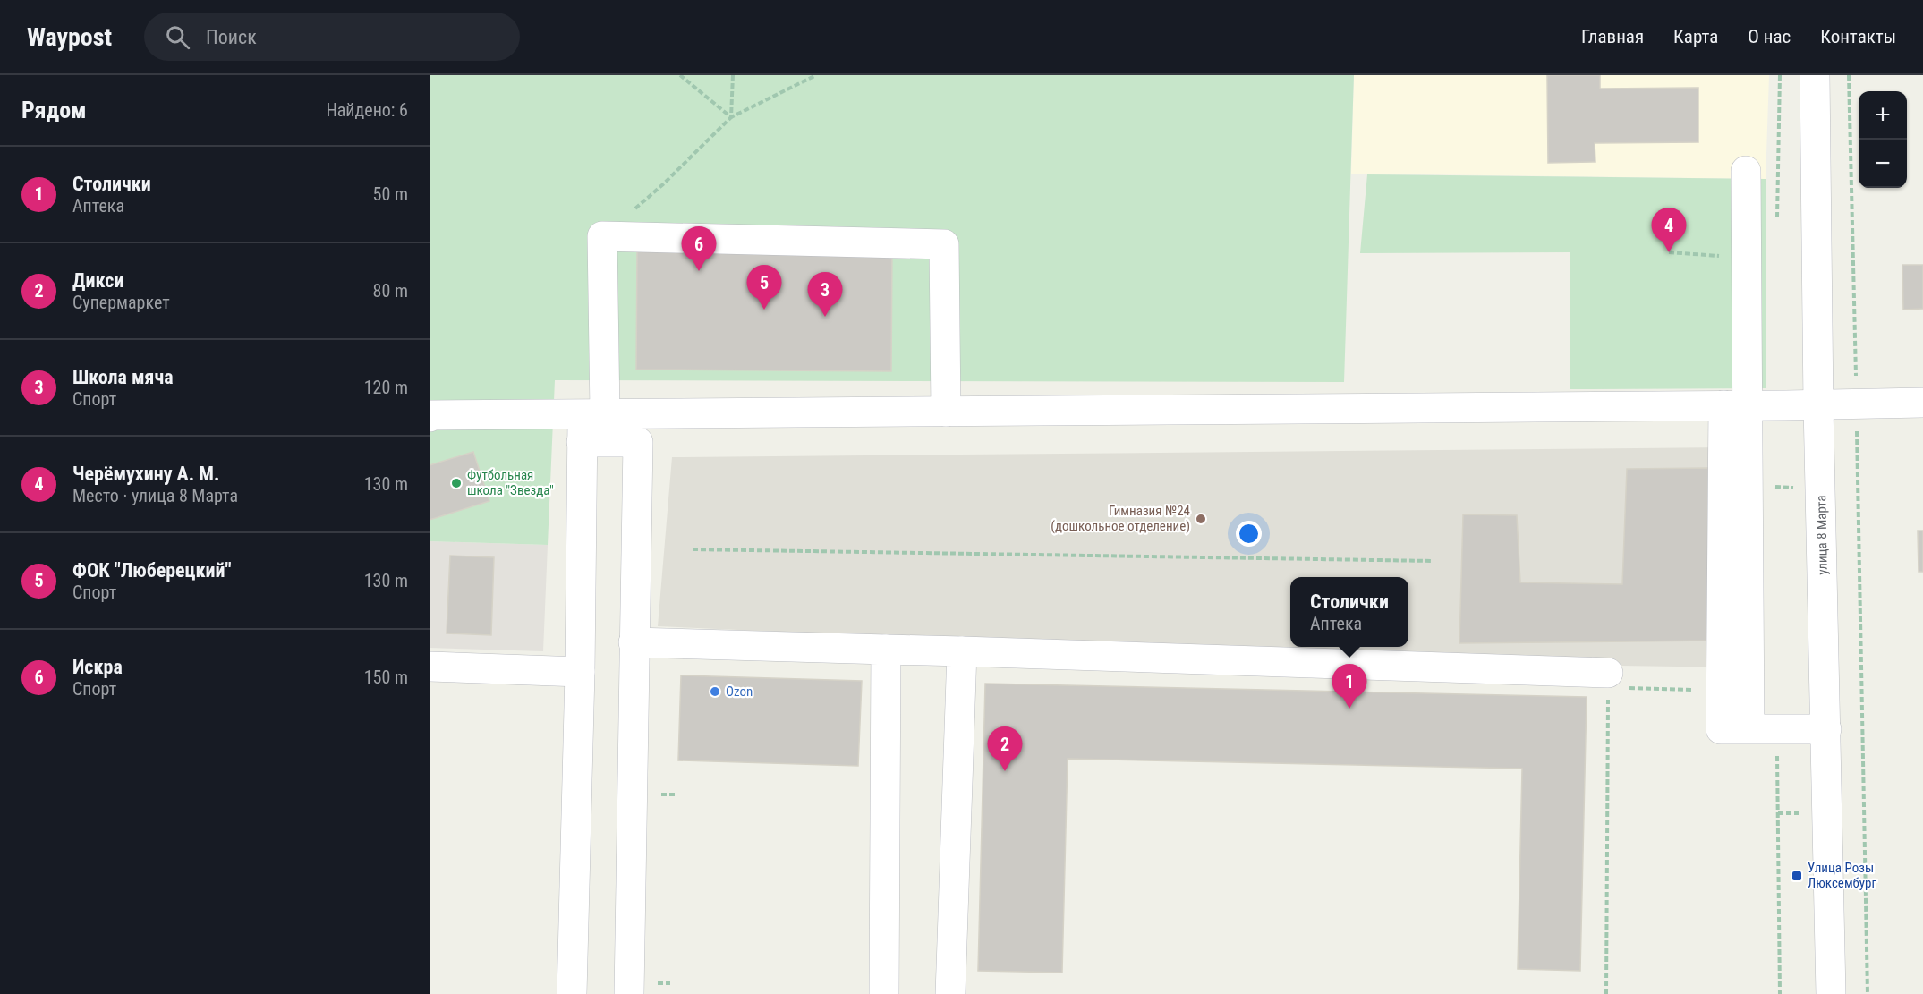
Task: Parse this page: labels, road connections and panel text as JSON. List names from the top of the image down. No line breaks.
{"streets":{"street":["улица 8 Марта"]},"places":{"other":["Футбольная школа \"Звезда\"","Гимназия №24 (дошкольное отделение)","Ozon"],"transit":["Улица Розы Люксембург"]},"page":{"header":"Waypost","search":"Поиск","nav":["Главная","Карта","О нас","Контакты"],"heading":["Рядом","Найдено: 6"],"map_buttons":["+","−"],"list":[{"mark":"1","name":"Столички","note":"Аптека","value":"50 m"},{"mark":"2","name":"Дикси","note":"Супермаркет","value":"80 m"},{"mark":"3","name":"Школа мяча","note":"Спорт","value":"120 m"},{"mark":"4","name":"Черёмухину А. М.","note":"Место · улица 8 Марта","value":"130 m"},{"mark":"5","name":"ФОК \"Люберецкий\"","note":"Спорт","value":"130 m"},{"mark":"6","name":"Искра","note":"Спорт","value":"150 m"}],"pins":["4","6","5","3","1","2"],"popup":["Столички","Аптека"]}}
